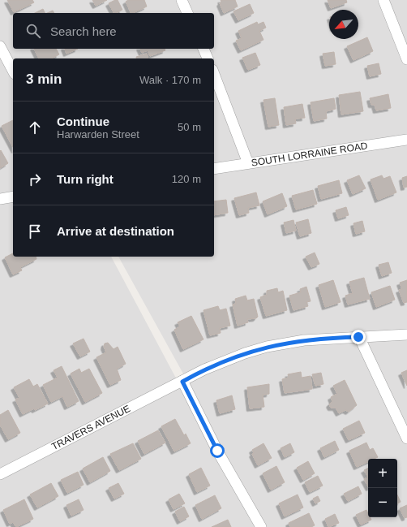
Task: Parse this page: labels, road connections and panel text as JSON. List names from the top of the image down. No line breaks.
{"streets":{"street":["SOUTH LORRAINE ROAD","TRAVERS AVENUE"]},"north":"bottom left","page":{"search":"Search here","heading":["3 min","Walk · 170 m"],"list":[["Continue","Harwarden Street","50 m"],["Turn right","120 m"],"Arrive at destination"],"map_buttons":["+","−"]}}
